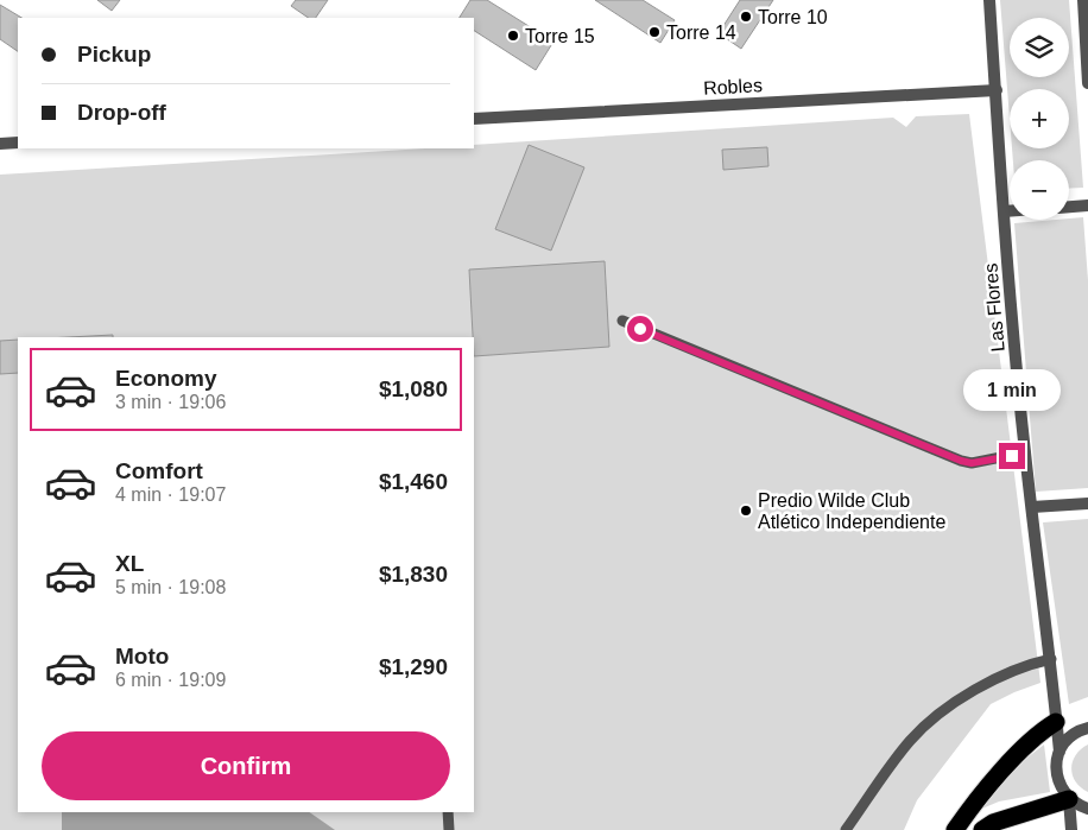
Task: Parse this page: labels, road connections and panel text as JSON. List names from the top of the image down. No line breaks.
{"streets":{"street":["Robles","Las Flores"]},"crossings":[["Robles","Las Flores"]],"places":["Torre 10","Torre 14","Torre 15","Predio Wilde Club Atlético Independiente"],"page":{"map_buttons":["+","−"],"banner":["Pickup","Drop-off"],"list":[{"name":"Economy","note":"3 min · 19:06","value":"$1,080"},{"name":"Comfort","note":"4 min · 19:07","value":"$1,460"},{"name":"XL","note":"5 min · 19:08","value":"$1,830"},{"name":"Moto","note":"6 min · 19:09","value":"$1,290"}],"bubble":"1 min","buttons":"Confirm"}}
